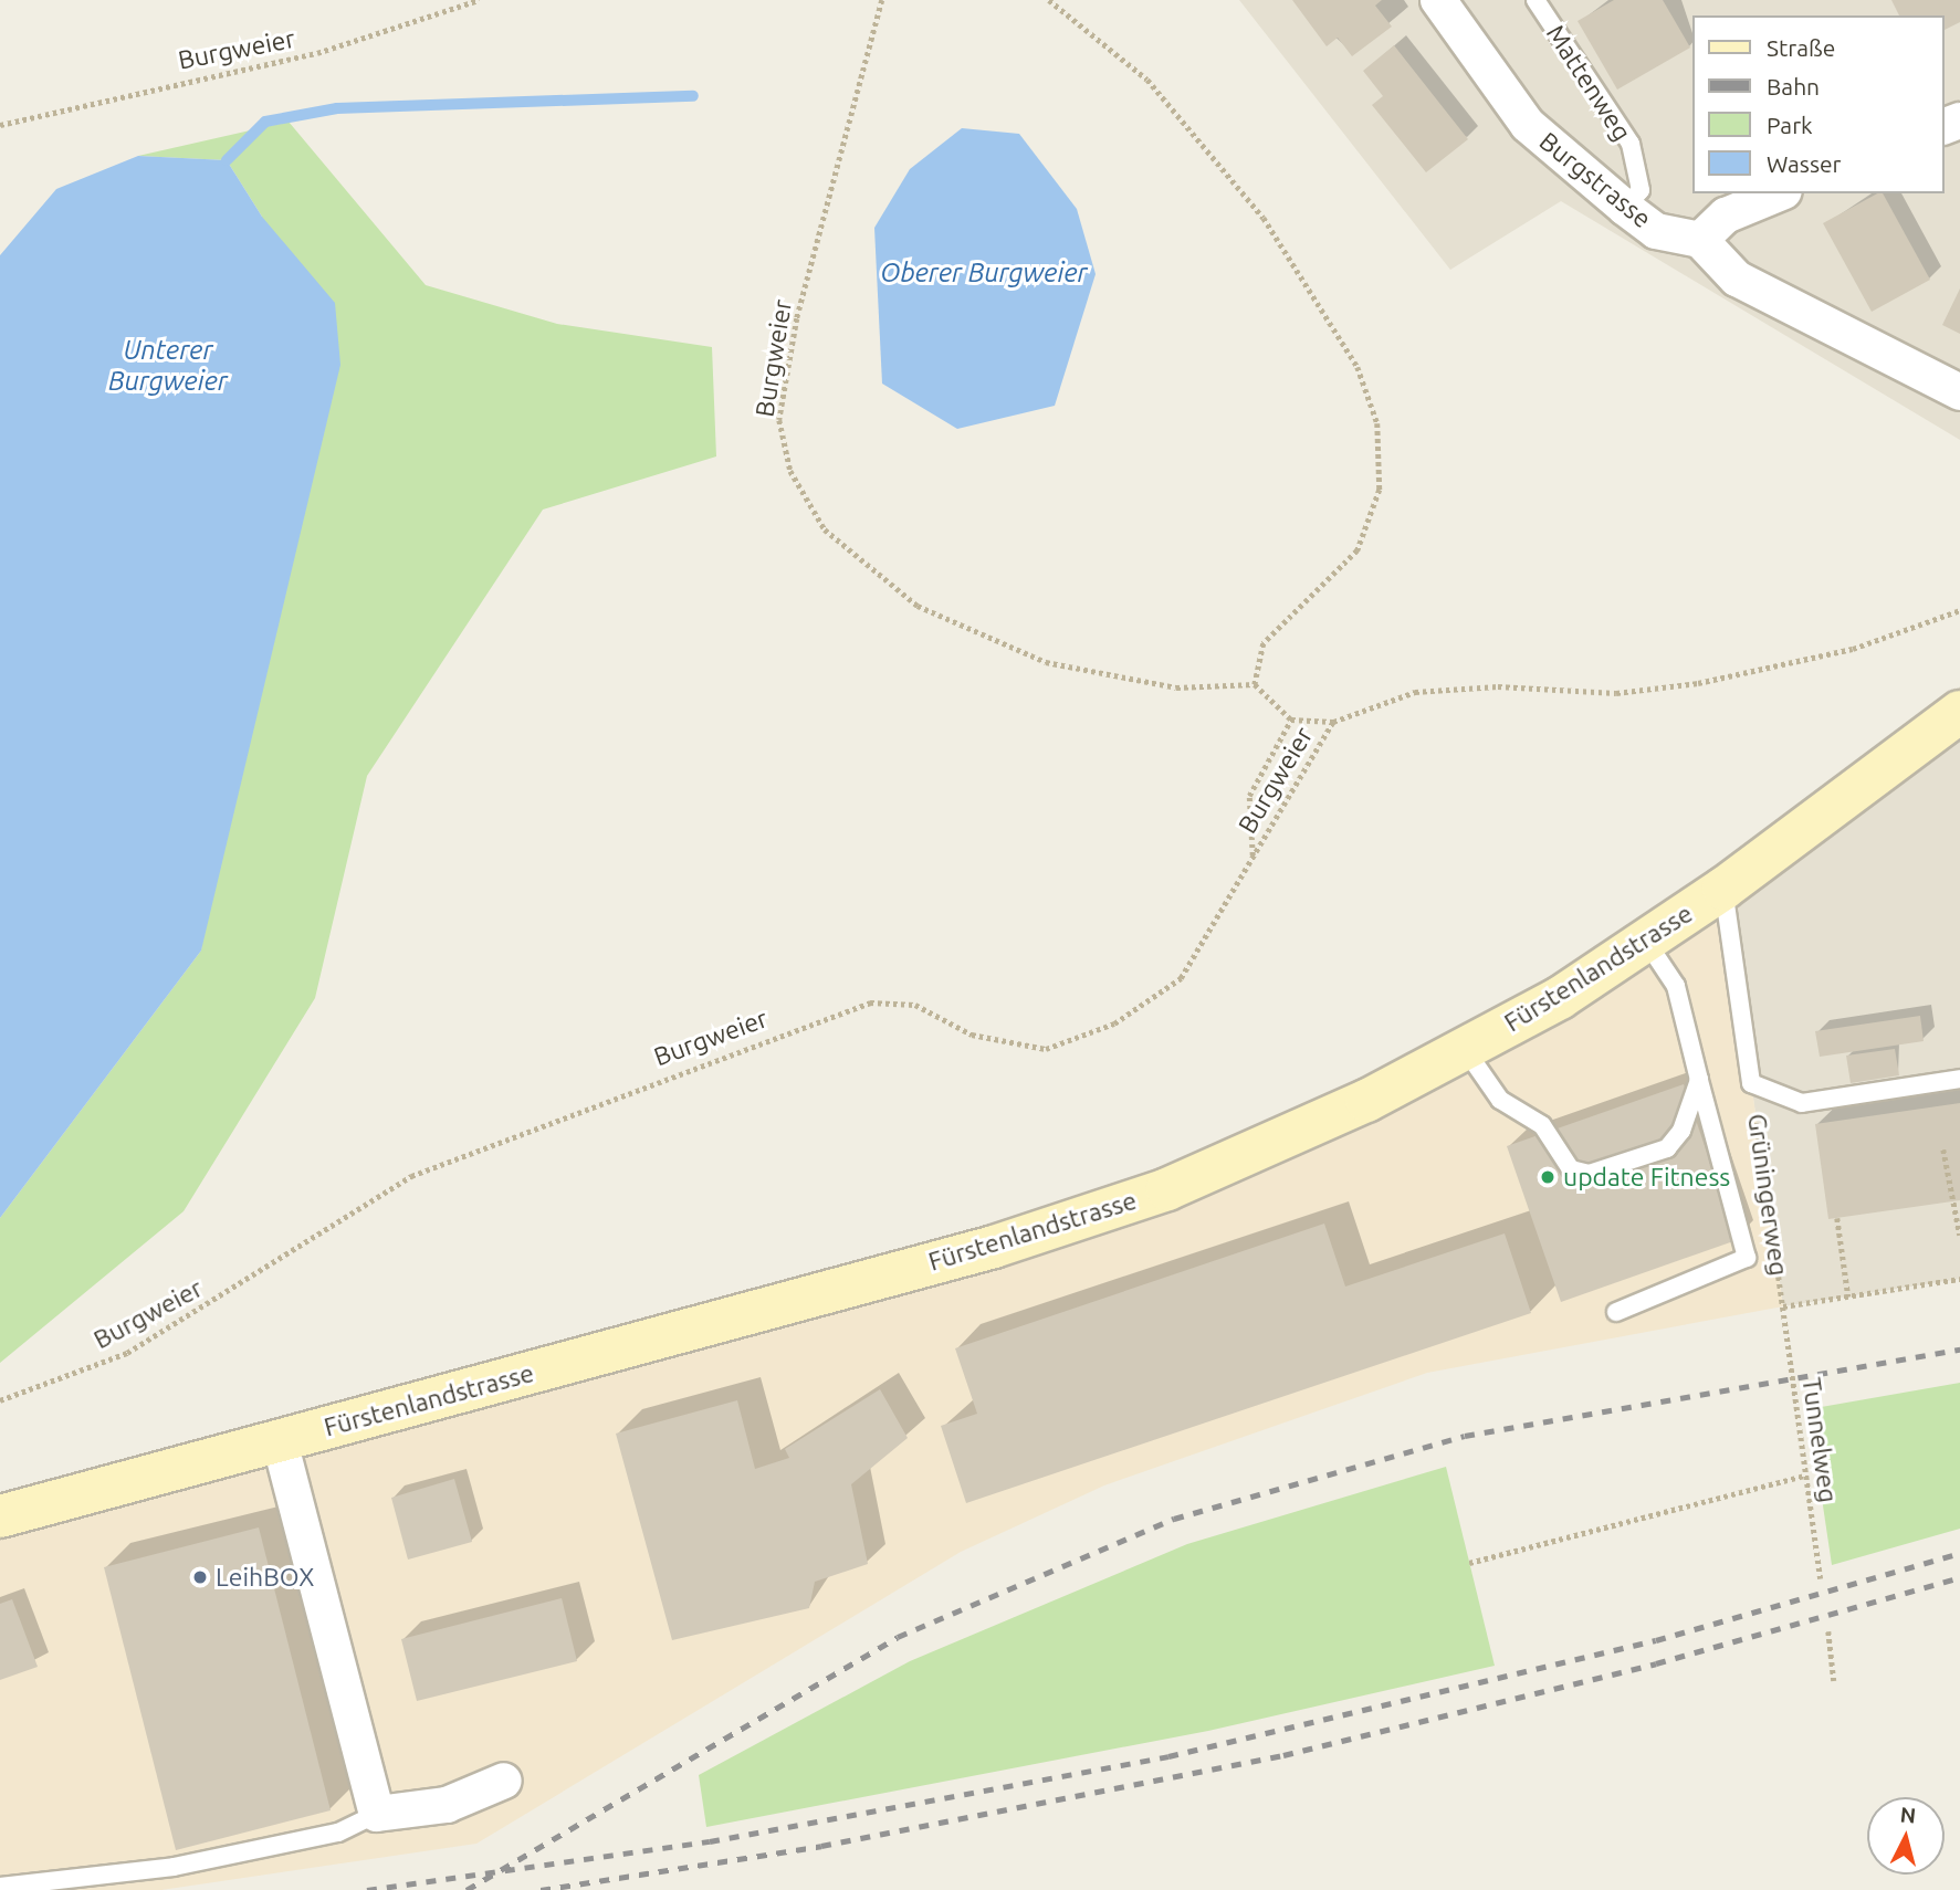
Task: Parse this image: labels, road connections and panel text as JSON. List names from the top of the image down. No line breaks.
{"streets":{"main road":["Fürstenlandstrasse"],"street":["Burgstrasse"],"lane":["Mattenweg","Grüningerweg"],"path":["Burgweier","Tunnelweg"]},"crossings":[["Mattenweg","Burgstrasse"],["Fürstenlandstrasse","Grüningerweg"],["Grüningerweg","Tunnelweg"]],"water":["Oberer Burgweier","Unterer Burgweier"],"places":["update Fitness","LeihBOX"],"legend":["Straße","Bahn","Park","Wasser"],"north":"top"}
